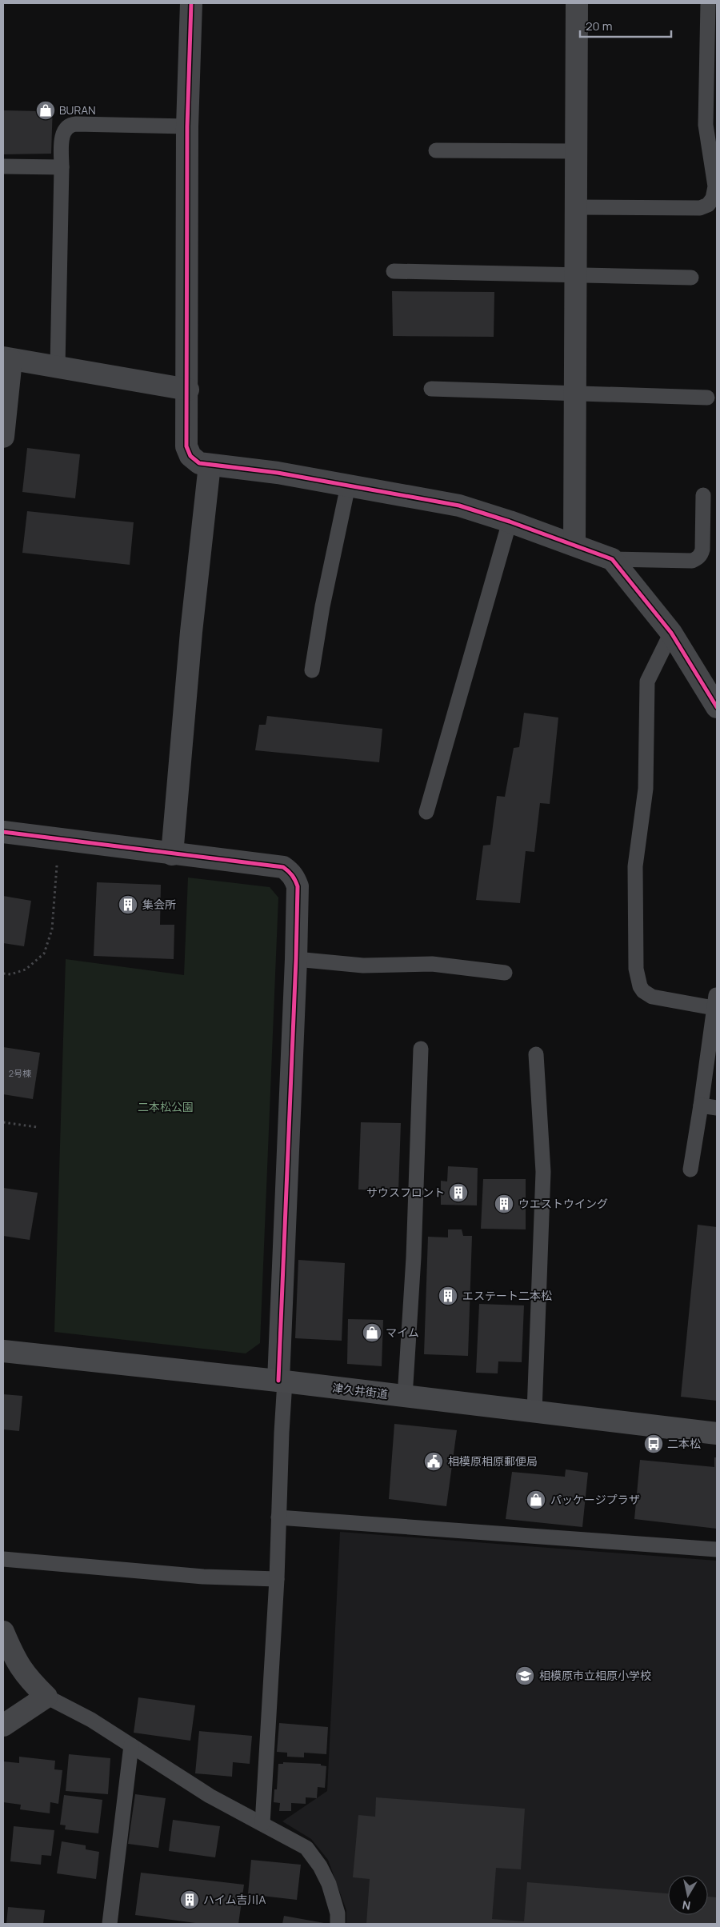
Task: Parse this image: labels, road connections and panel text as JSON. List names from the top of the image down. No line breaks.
{"streets":{"highway":["津久井街道"]},"parks":["二本松公園"],"places":{"shop":["BURAN","マイム","パッケージプラザ"],"building":["集会所","サウスフロント","ウエストウイング","エステート二本松","ハイム吉川A"],"bus stop":["二本松"],"public building":["相模原相原郵便局"],"school or university":["相模原市立相原小学校"]},"house_numbers":["2号棟"],"scale_bar":"20 m","north":"bottom"}
